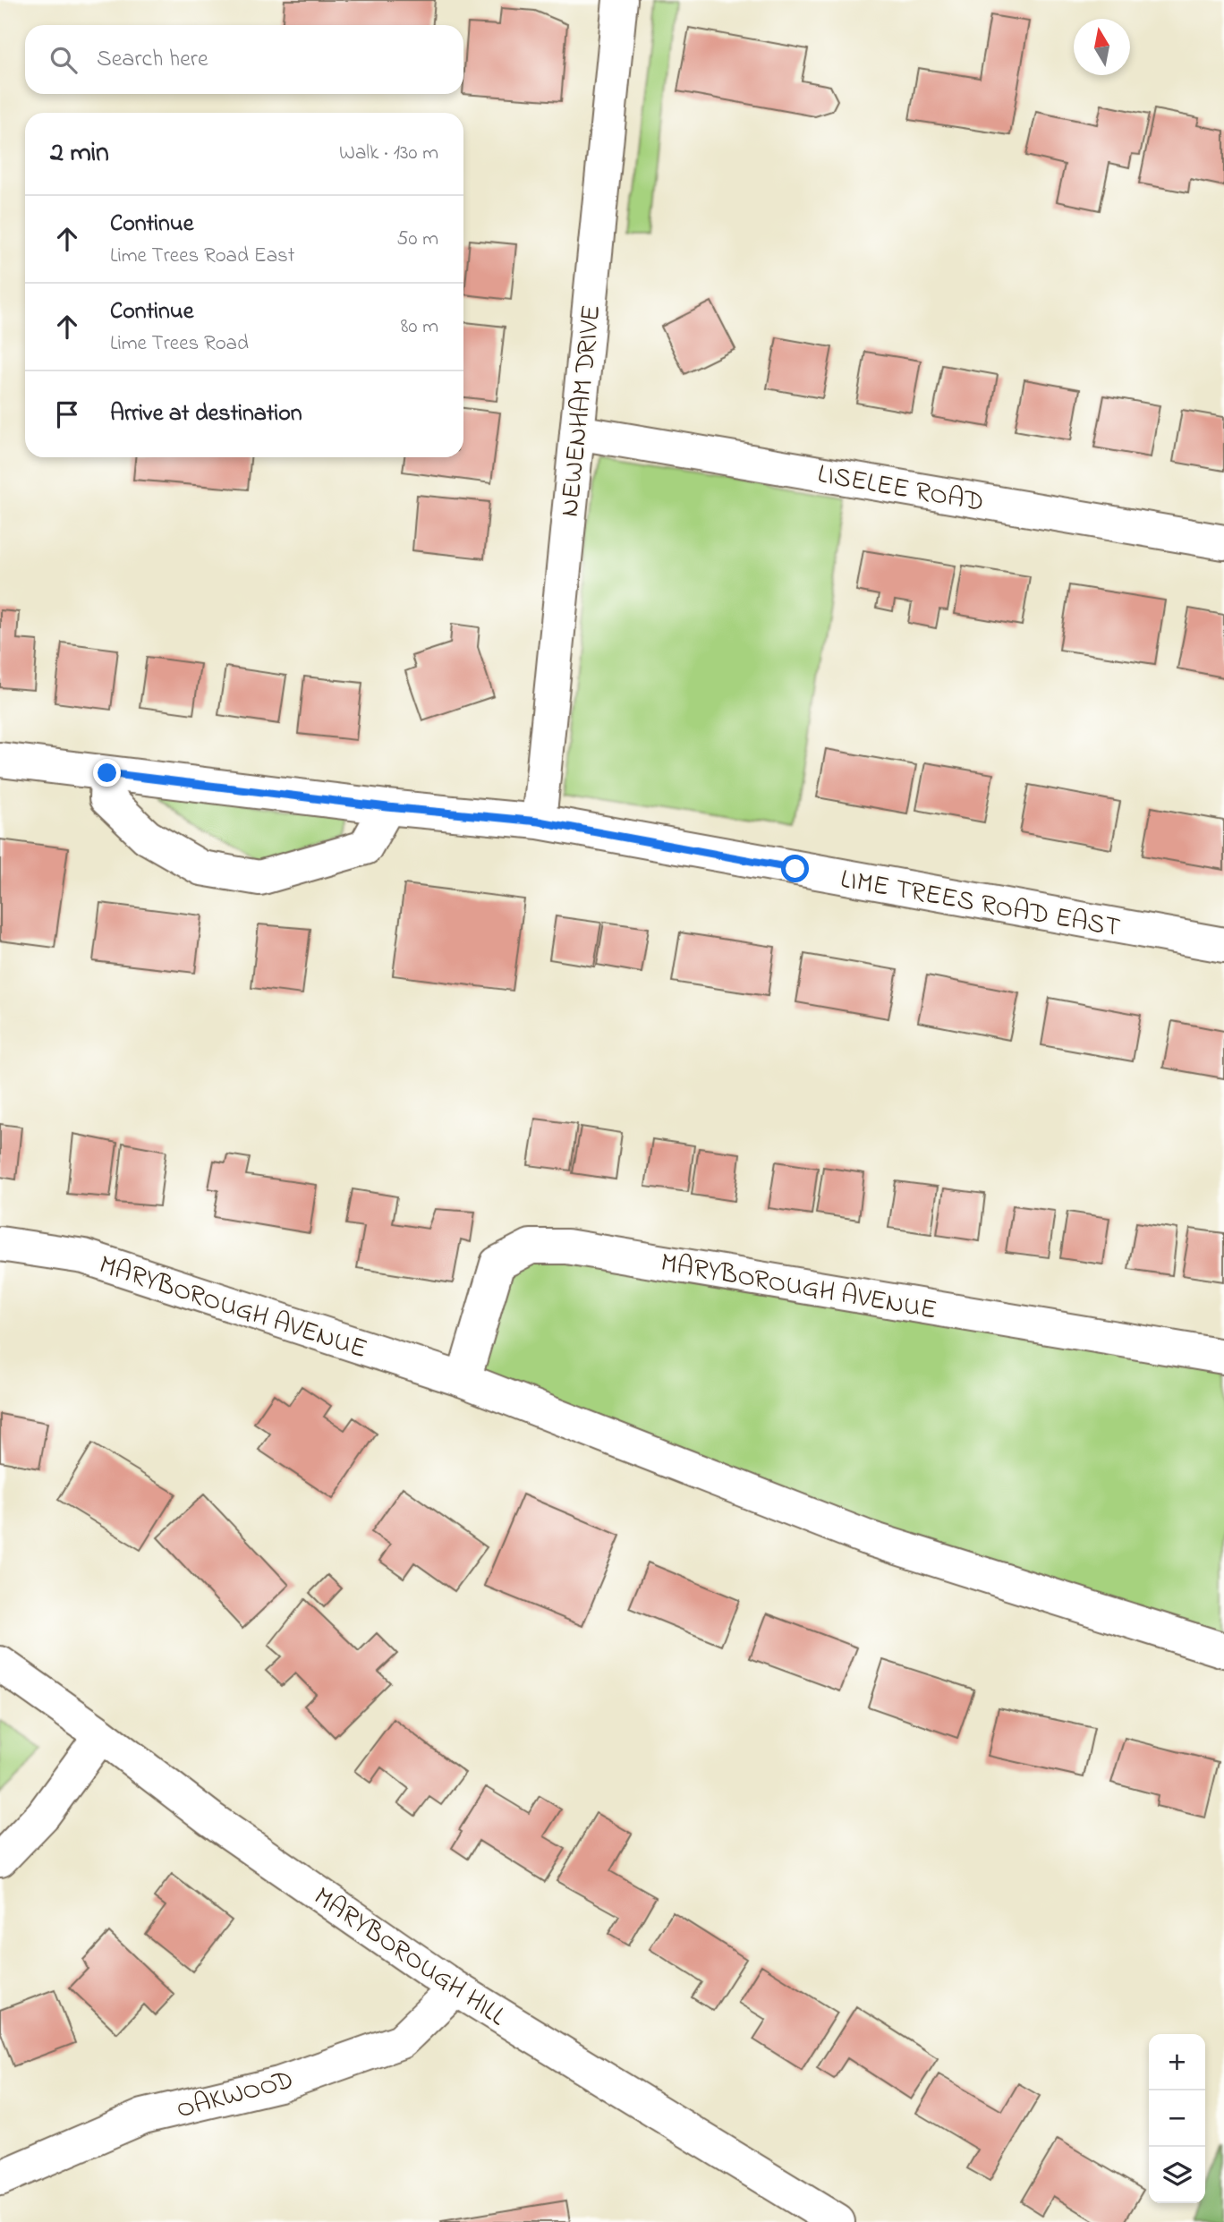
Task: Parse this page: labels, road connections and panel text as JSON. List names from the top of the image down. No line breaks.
{"streets":{"street":["NEWENHAM DRIVE","LISELEE ROAD","LIME TREES ROAD EAST","MARYBOROUGH AVENUE","MARYBOROUGH HILL","OAKWOOD"]},"crossings":[["NEWENHAM DRIVE","LISELEE ROAD"],["NEWENHAM DRIVE","LIME TREES ROAD EAST"],["MARYBOROUGH HILL","OAKWOOD"]],"north":"top","page":{"search":"Search here","heading":["2 min","Walk · 130 m"],"list":[["Continue","Lime Trees Road East","50 m"],["Continue","Lime Trees Road","80 m"],"Arrive at destination"],"map_buttons":["+","−"]}}
